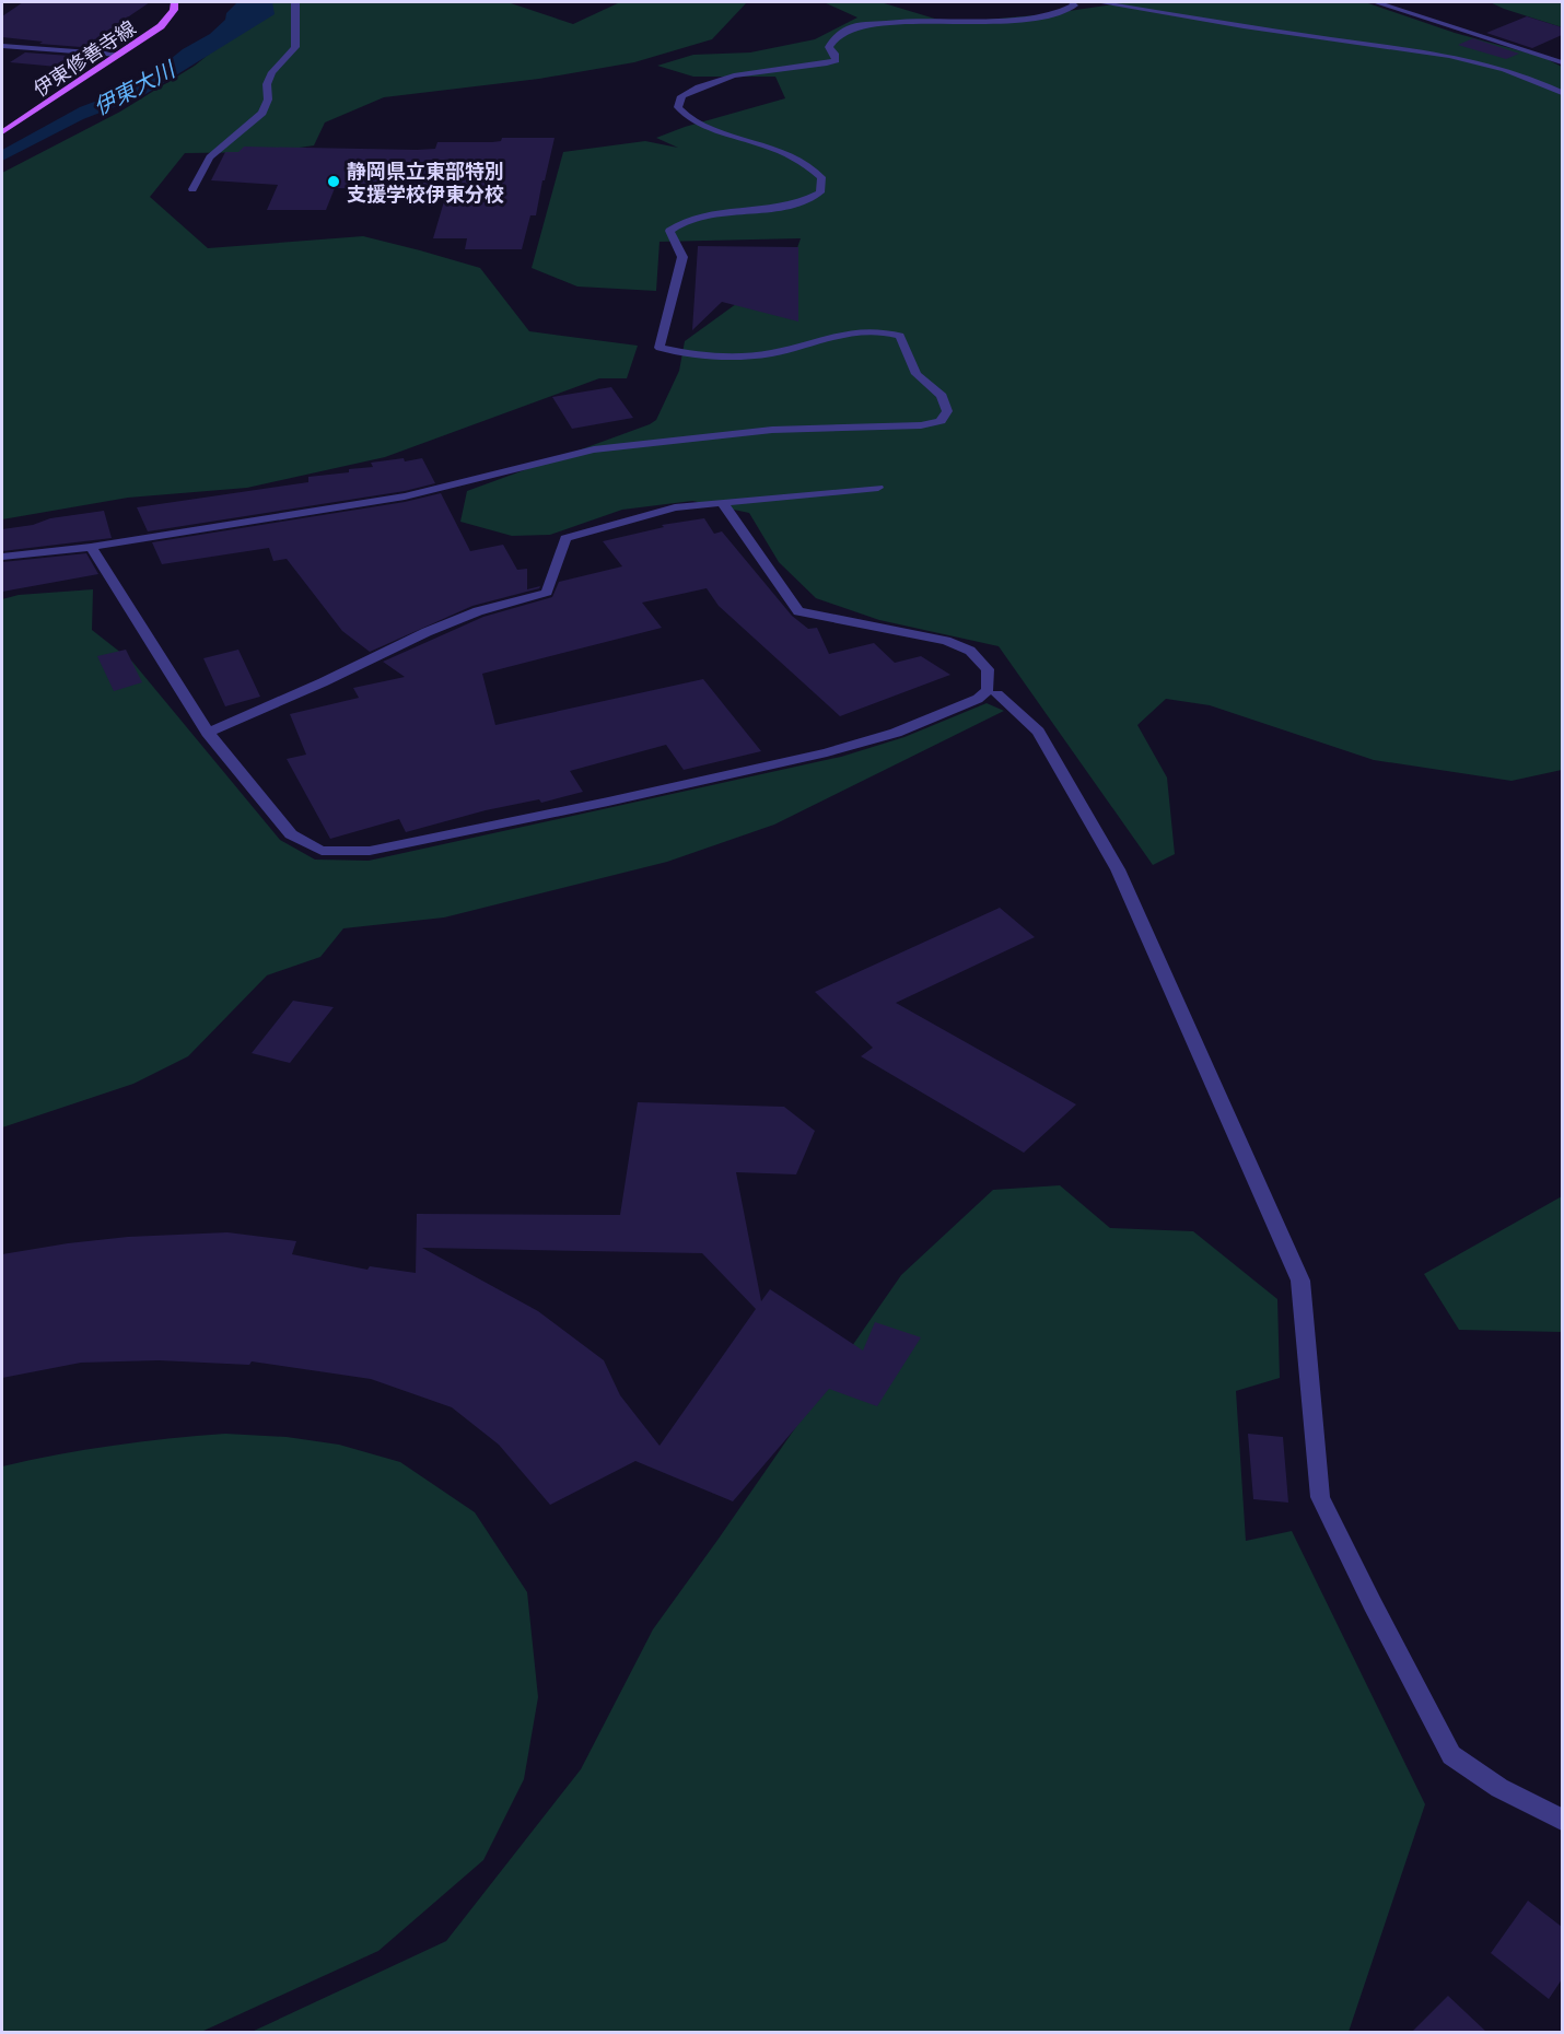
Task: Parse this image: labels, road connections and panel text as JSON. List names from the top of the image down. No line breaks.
{"streets":{"main road":["伊東修善寺線"]},"water":["伊東大川"],"places":["静岡県立東部特別 支援学校伊東分校"]}
